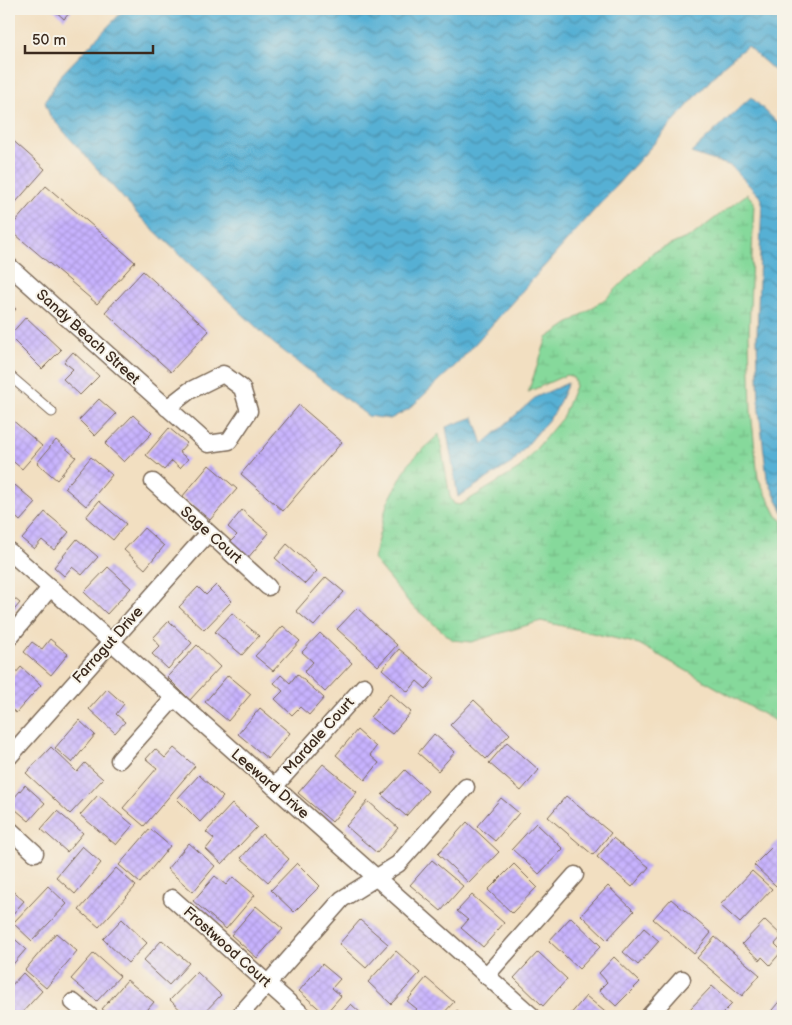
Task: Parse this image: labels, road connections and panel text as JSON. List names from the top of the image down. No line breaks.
{"streets":{"street":["Sandy Beach Street","Sage Court","Farragut Drive","Mardale Court","Leeward Drive","Frostwood Court"]},"crossings":[["Sage Court","Farragut Drive"],["Farragut Drive","Leeward Drive"],["Mardale Court","Leeward Drive"]],"scale_bar":"50 m"}
